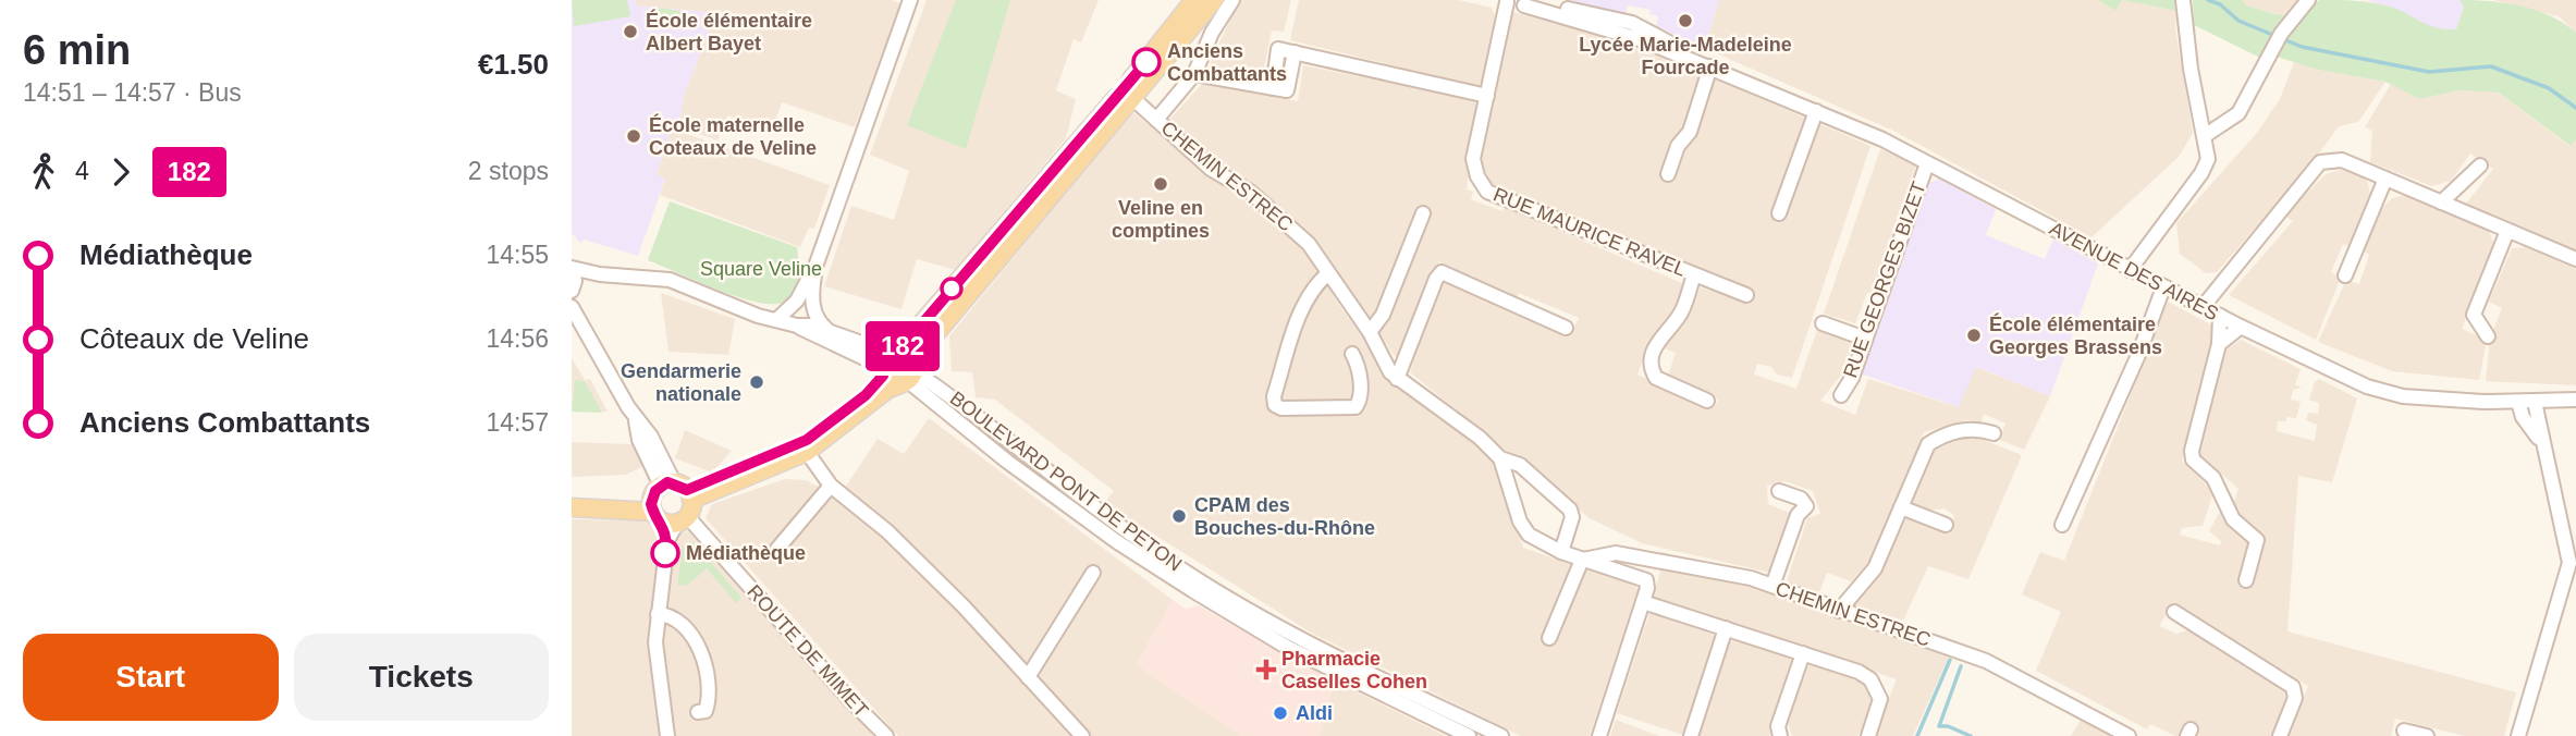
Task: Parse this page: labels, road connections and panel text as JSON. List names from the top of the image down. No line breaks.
{"streets":{"street":["CHEMIN ESTREC","RUE MAURICE RAVEL","AVENUE DES AIRES","RUE GEORGES BIZET","BOULEVARD PONT DE PETON","ROUTE DE MIMET"]},"crossings":[["RUE MAURICE RAVEL","AVENUE DES AIRES"],["AVENUE DES AIRES","RUE GEORGES BIZET"]],"parks":["Square Veline"],"places":{"other":["Lycée Marie-Madeleine Fourcade","École élémentaire Albert Bayet","Anciens Combattants","École maternelle Coteaux de Veline","Veline en comptines","École élémentaire Georges Brassens","Gendarmerie nationale","CPAM des Bouches-du-Rhône","Médiathèque","Aldi"],"health":["Pharmacie Caselles Cohen"]},"lines":["bus line 182"],"page":{"heading":["6 min","14:51 – 14:57 · Bus","€1.50"],"on_map":"182","legs":["4","182","2 stops"],"list":[{"name":"Médiathèque","value":"14:55"},{"name":"Côteaux de Veline","value":"14:56"},{"name":"Anciens Combattants","value":"14:57"}],"buttons":["Start","Tickets"]}}
